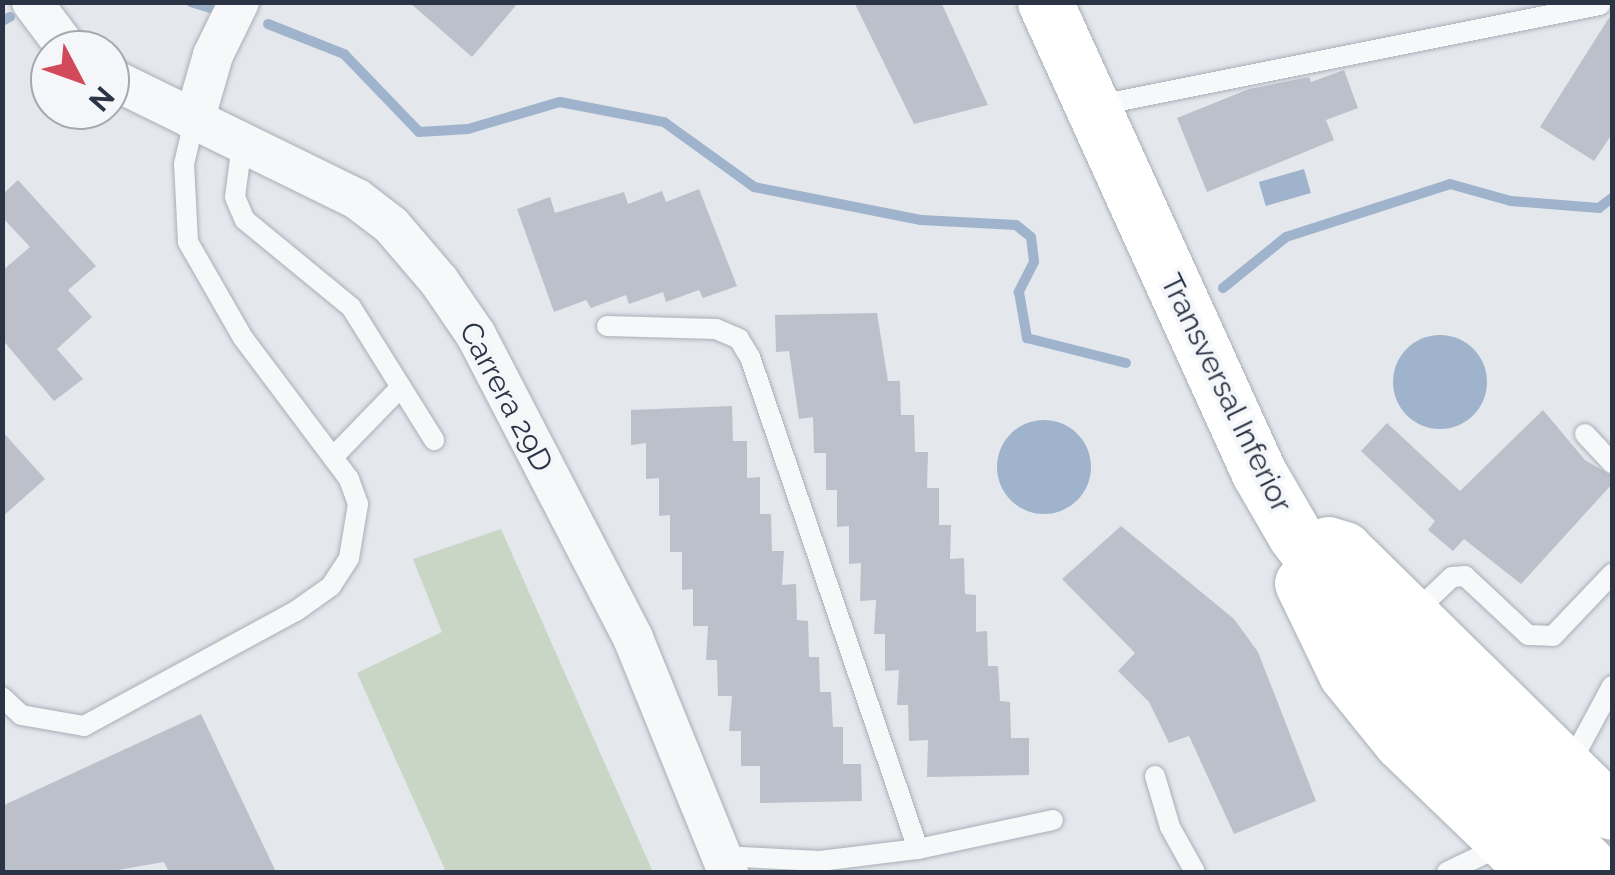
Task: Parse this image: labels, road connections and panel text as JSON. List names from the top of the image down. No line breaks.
{"streets":{"main road":["Transversal Inferior"],"street":["Carrera 29D"]},"north":"bottom right"}
